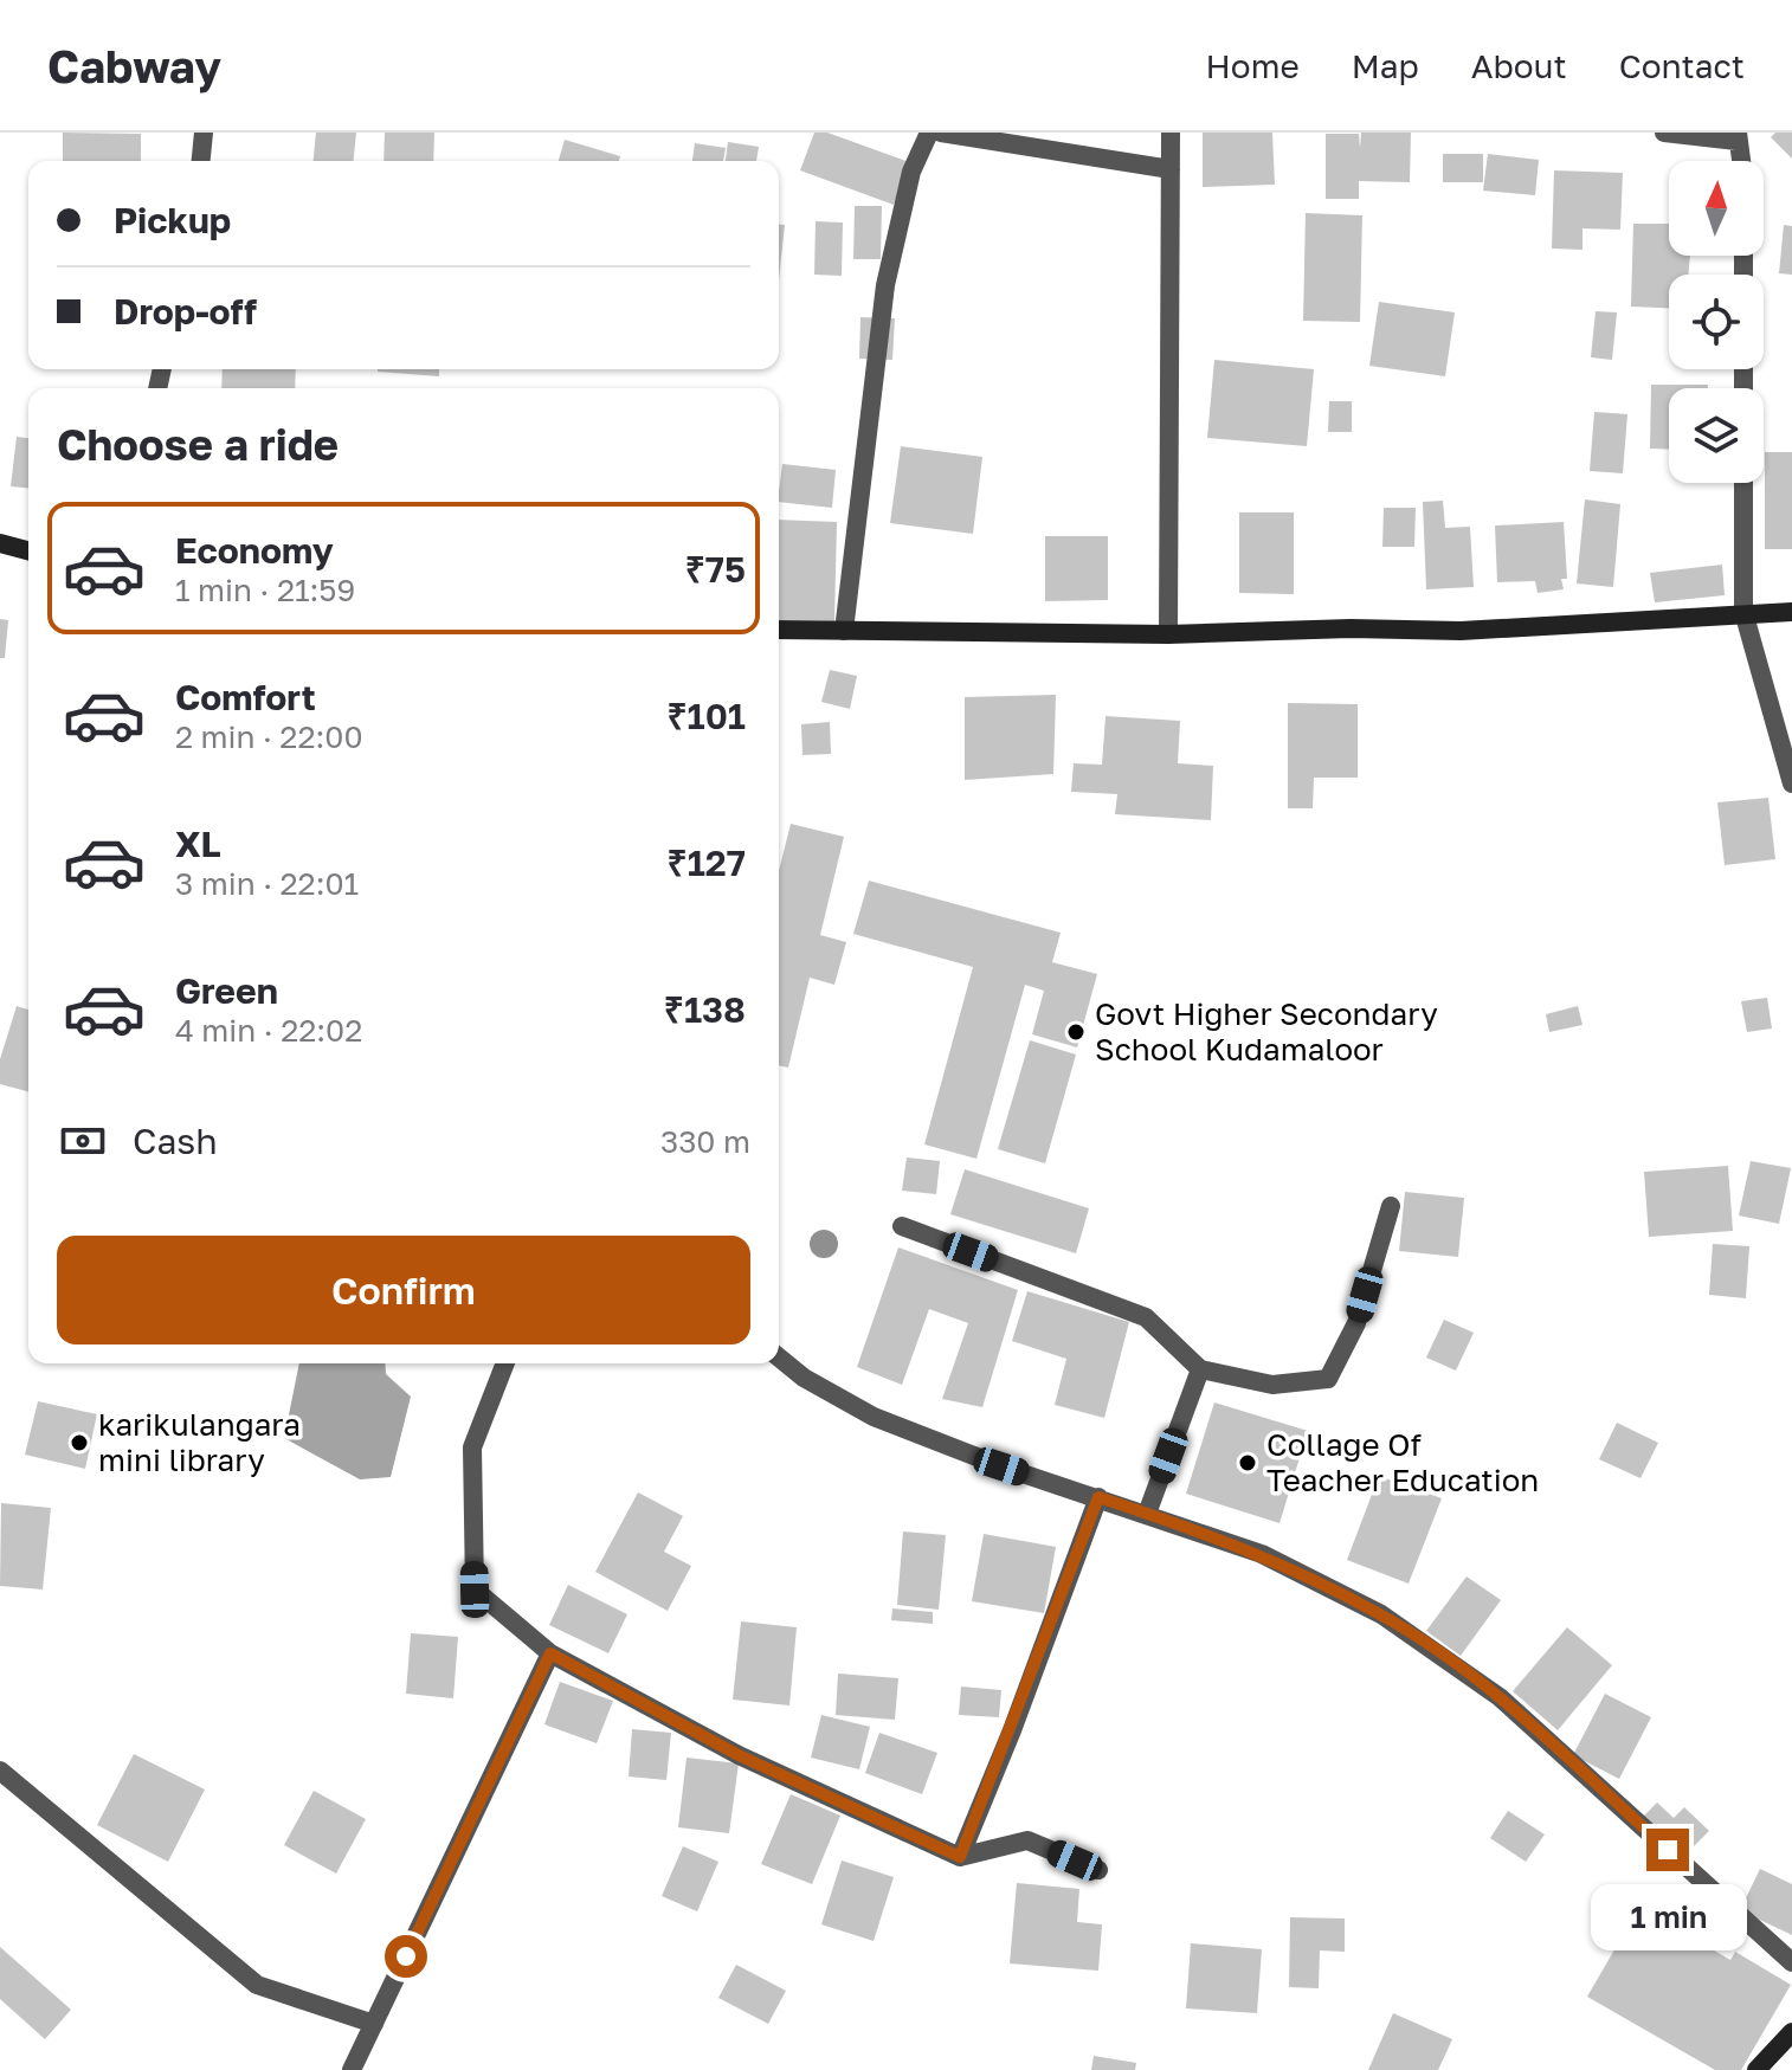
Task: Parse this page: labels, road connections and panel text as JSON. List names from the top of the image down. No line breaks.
{"places":["Govt Higher Secondary School Kudamaloor","karikulangara mini library","Collage Of Teacher Education"],"north":"top","page":{"header":"Cabway","nav":["Home","Map","About","Contact"],"banner":["Pickup","Drop-off"],"heading":"Choose a ride","list":[{"name":"Economy","note":"1 min · 21:59","value":"₹75"},{"name":"Comfort","note":"2 min · 22:00","value":"₹101"},{"name":"XL","note":"3 min · 22:01","value":"₹127"},{"name":"Green","note":"4 min · 22:02","value":"₹138"}],"pay":["Cash","330 m"],"buttons":"Confirm","bubble":"1 min"}}
